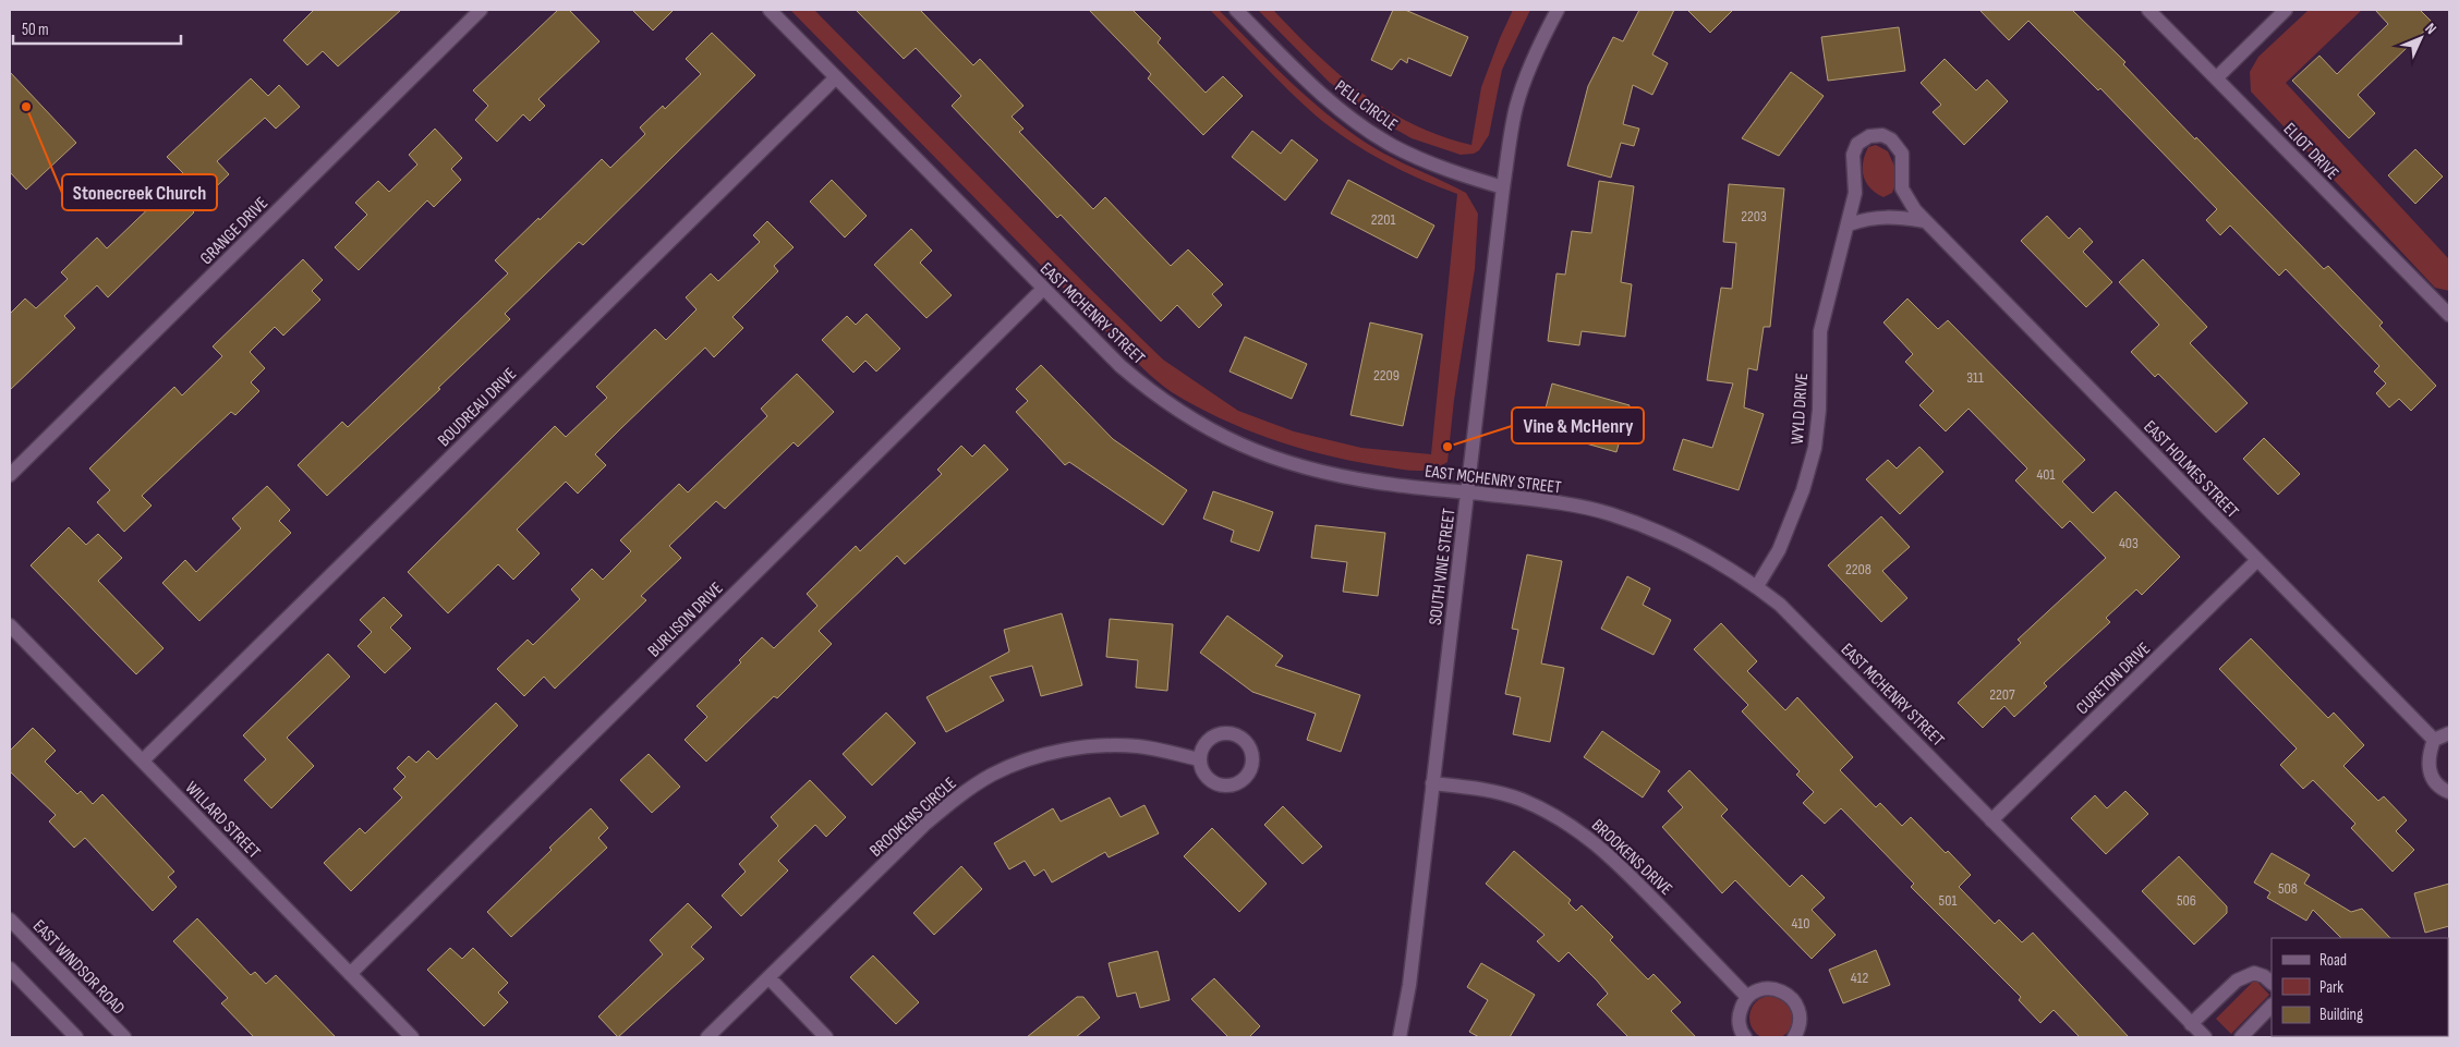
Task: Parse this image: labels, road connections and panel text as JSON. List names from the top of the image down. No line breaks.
{"streets":{"street":["PELL CIRCLE","ELIOT DRIVE","GRANGE DRIVE","EAST MCHENRY STREET","BOUDREAU DRIVE","WYLD DRIVE","EAST HOLMES STREET","SOUTH VINE STREET","BURLISON DRIVE","CURETON DRIVE","BROOKENS CIRCLE","WILLARD STREET","BROOKENS DRIVE","EAST WINDSOR ROAD"]},"crossings":[["PELL CIRCLE","SOUTH VINE STREET"],["EAST MCHENRY STREET","BOUDREAU DRIVE"],["EAST MCHENRY STREET","WYLD DRIVE"],["EAST MCHENRY STREET","SOUTH VINE STREET"],["EAST MCHENRY STREET","BURLISON DRIVE"],["EAST MCHENRY STREET","CURETON DRIVE"],["BOUDREAU DRIVE","WILLARD STREET"],["WYLD DRIVE","EAST HOLMES STREET"],["EAST HOLMES STREET","CURETON DRIVE"],["SOUTH VINE STREET","BROOKENS DRIVE"],["BURLISON DRIVE","WILLARD STREET"]],"places":["Stonecreek Church","Vine & McHenry"],"house_numbers":["2203","2201","2209","311","401","403","2208","2207","508","501","506","410","412"],"legend":["Road","Park","Building"],"scale_bar":"50 m","north":"top right"}
